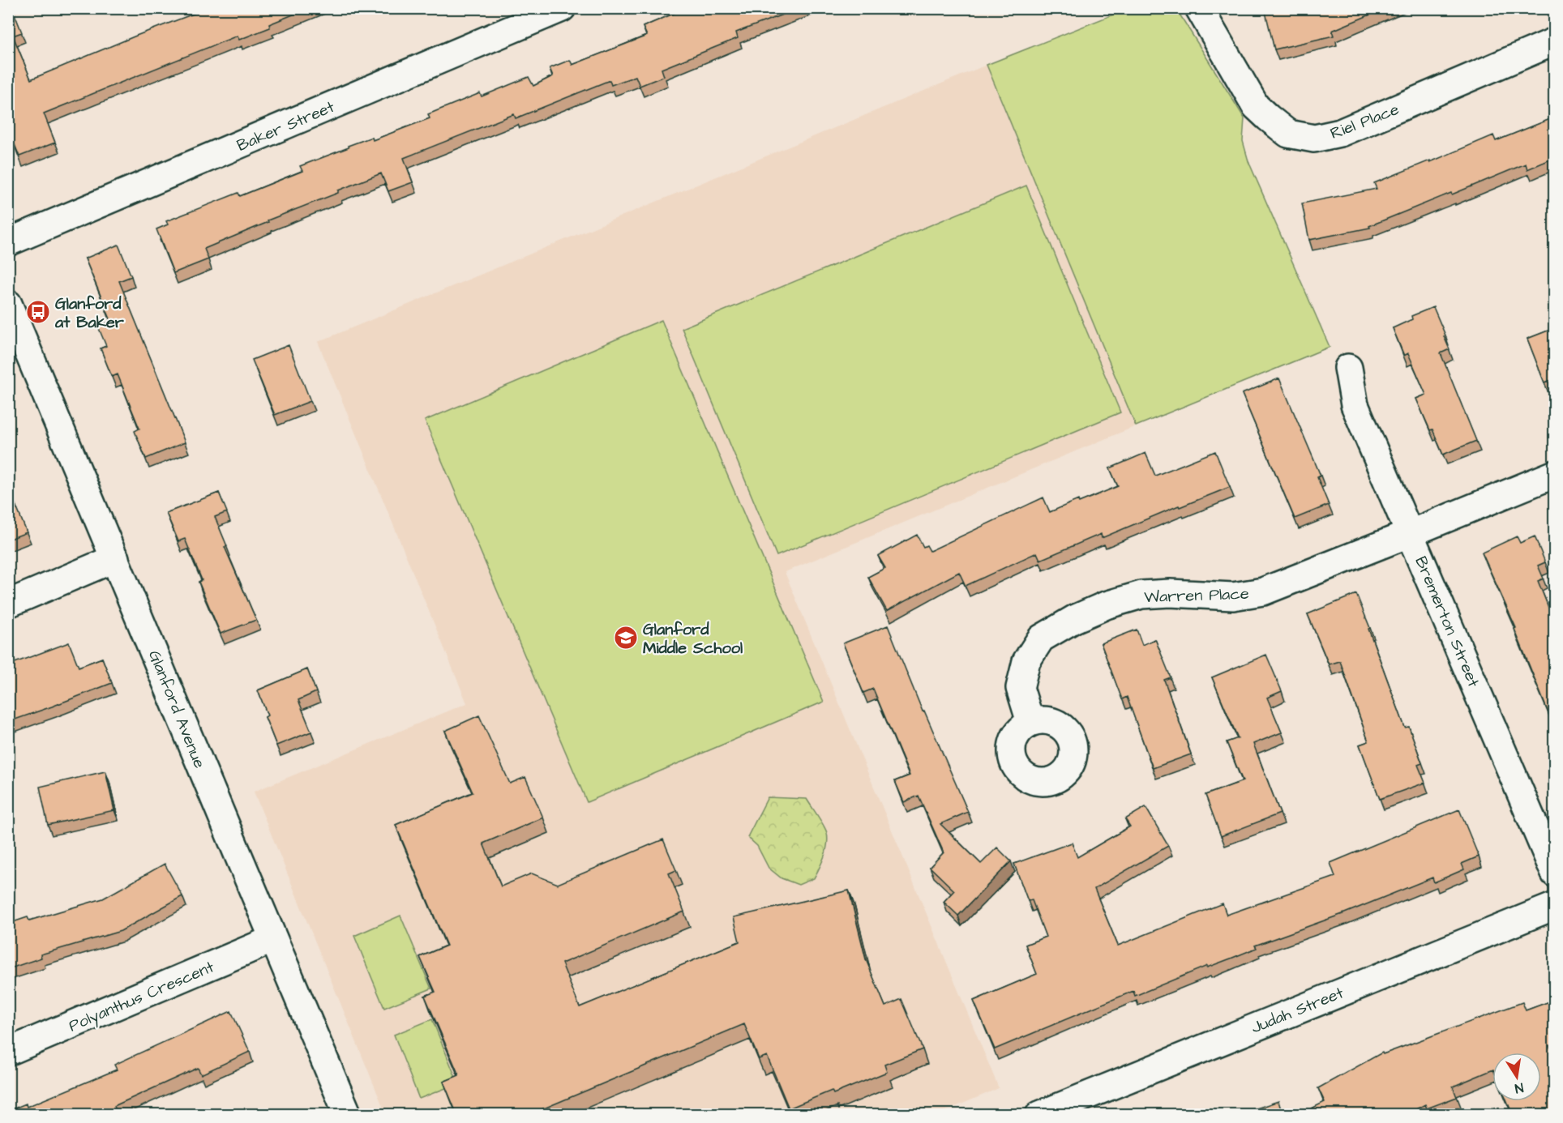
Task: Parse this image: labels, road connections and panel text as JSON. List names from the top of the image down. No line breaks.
{"streets":{"street":["Riel Place","Baker Street","Warren Place","Bremerton Street","Glanford Avenue","Polyanthus Crescent","Judah Street"]},"crossings":[["Warren Place","Bremerton Street"],["Glanford Avenue","Polyanthus Crescent"]],"places":{"bus stop":["Glanford at Baker"],"school or university":["Glanford Middle School"]},"north":"bottom"}
